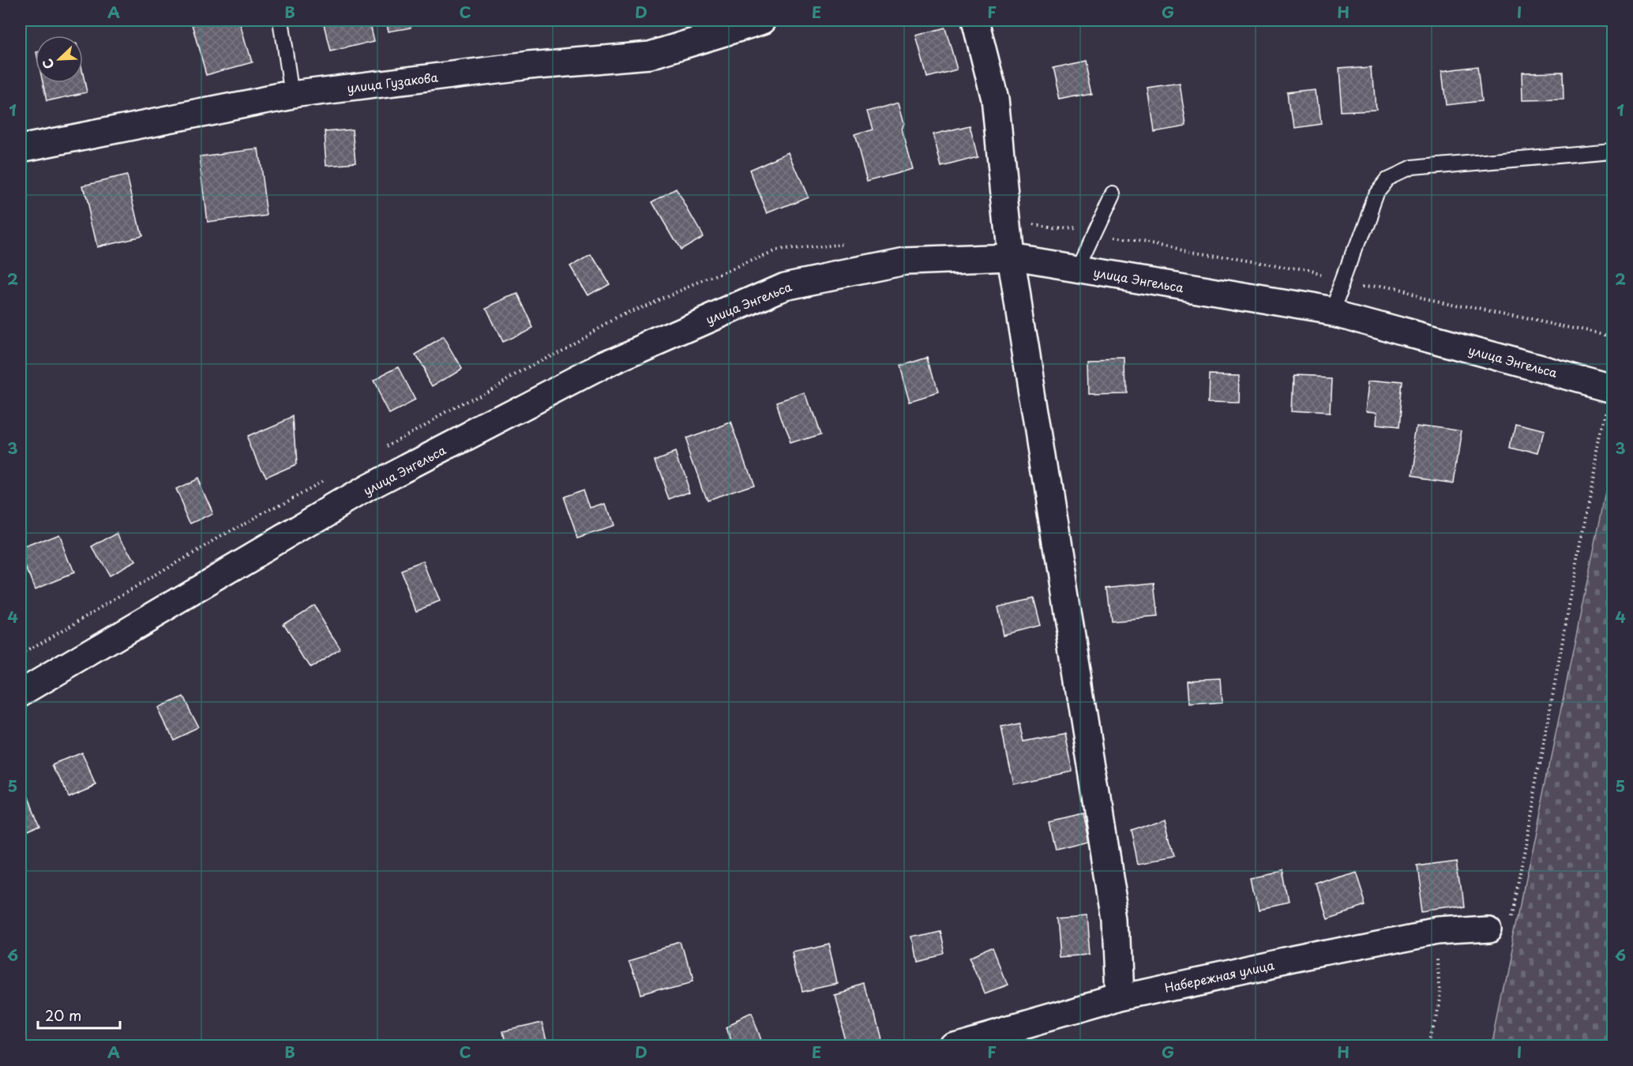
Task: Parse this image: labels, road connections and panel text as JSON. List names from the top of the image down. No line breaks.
{"streets":{"street":["улица Гузакова","улица Энгельса","Набережная улица"]},"scale_bar":"20 m","north":"bottom left","grid":{"columns":["A","B","C","D","E","F","G","H","I"],"rows":["1","2","3","4","5","6"]}}
